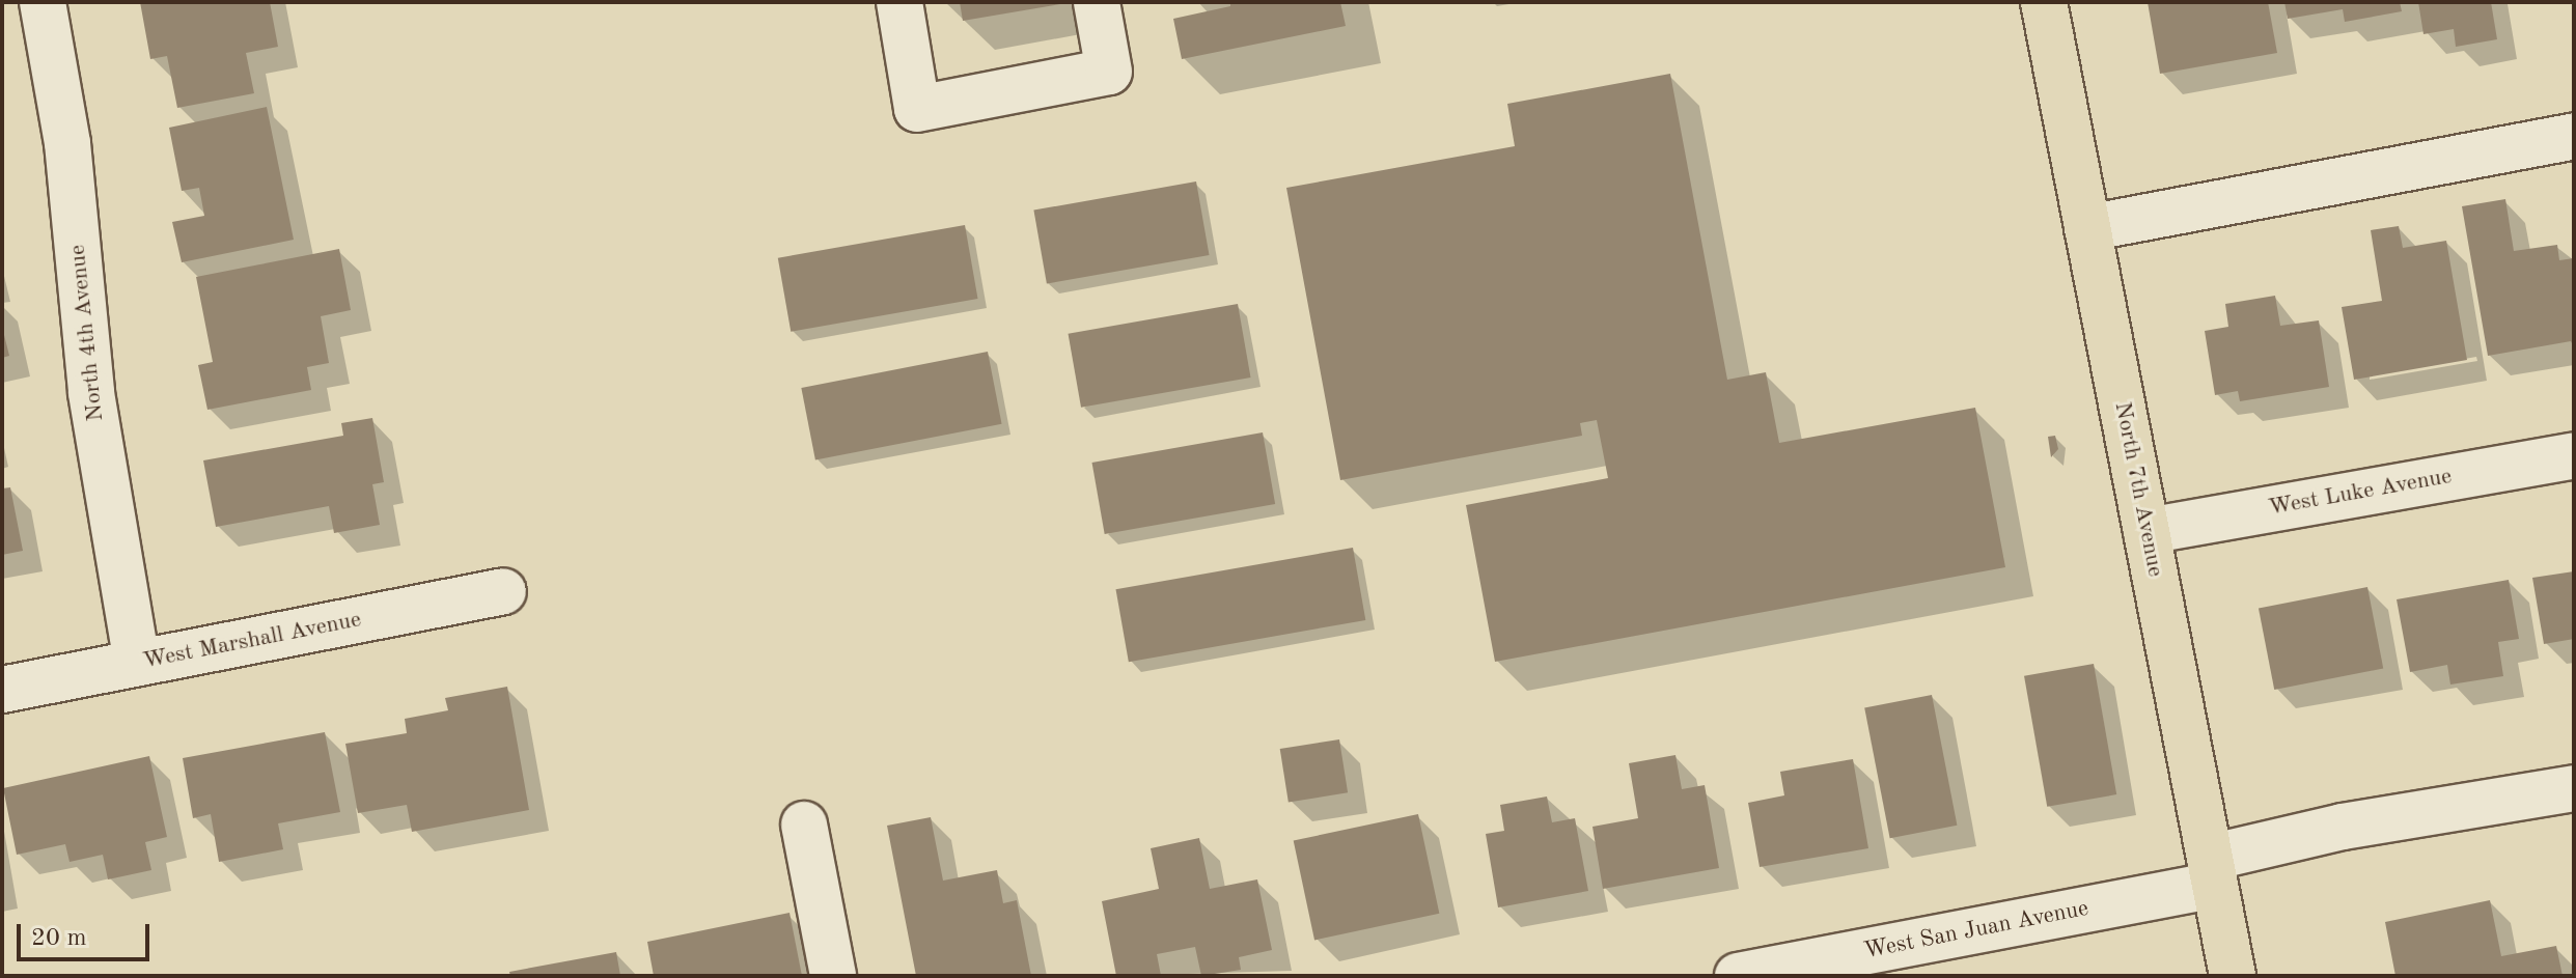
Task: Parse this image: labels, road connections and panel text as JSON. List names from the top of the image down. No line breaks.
{"streets":{"main road":["North 7th Avenue"],"street":["North 4th Avenue","West Luke Avenue","West Marshall Avenue","West San Juan Avenue"]},"crossings":[["North 4th Avenue","West Marshall Avenue"],["North 7th Avenue","West Luke Avenue"],["North 7th Avenue","West San Juan Avenue"]],"scale_bar":"20 m"}
